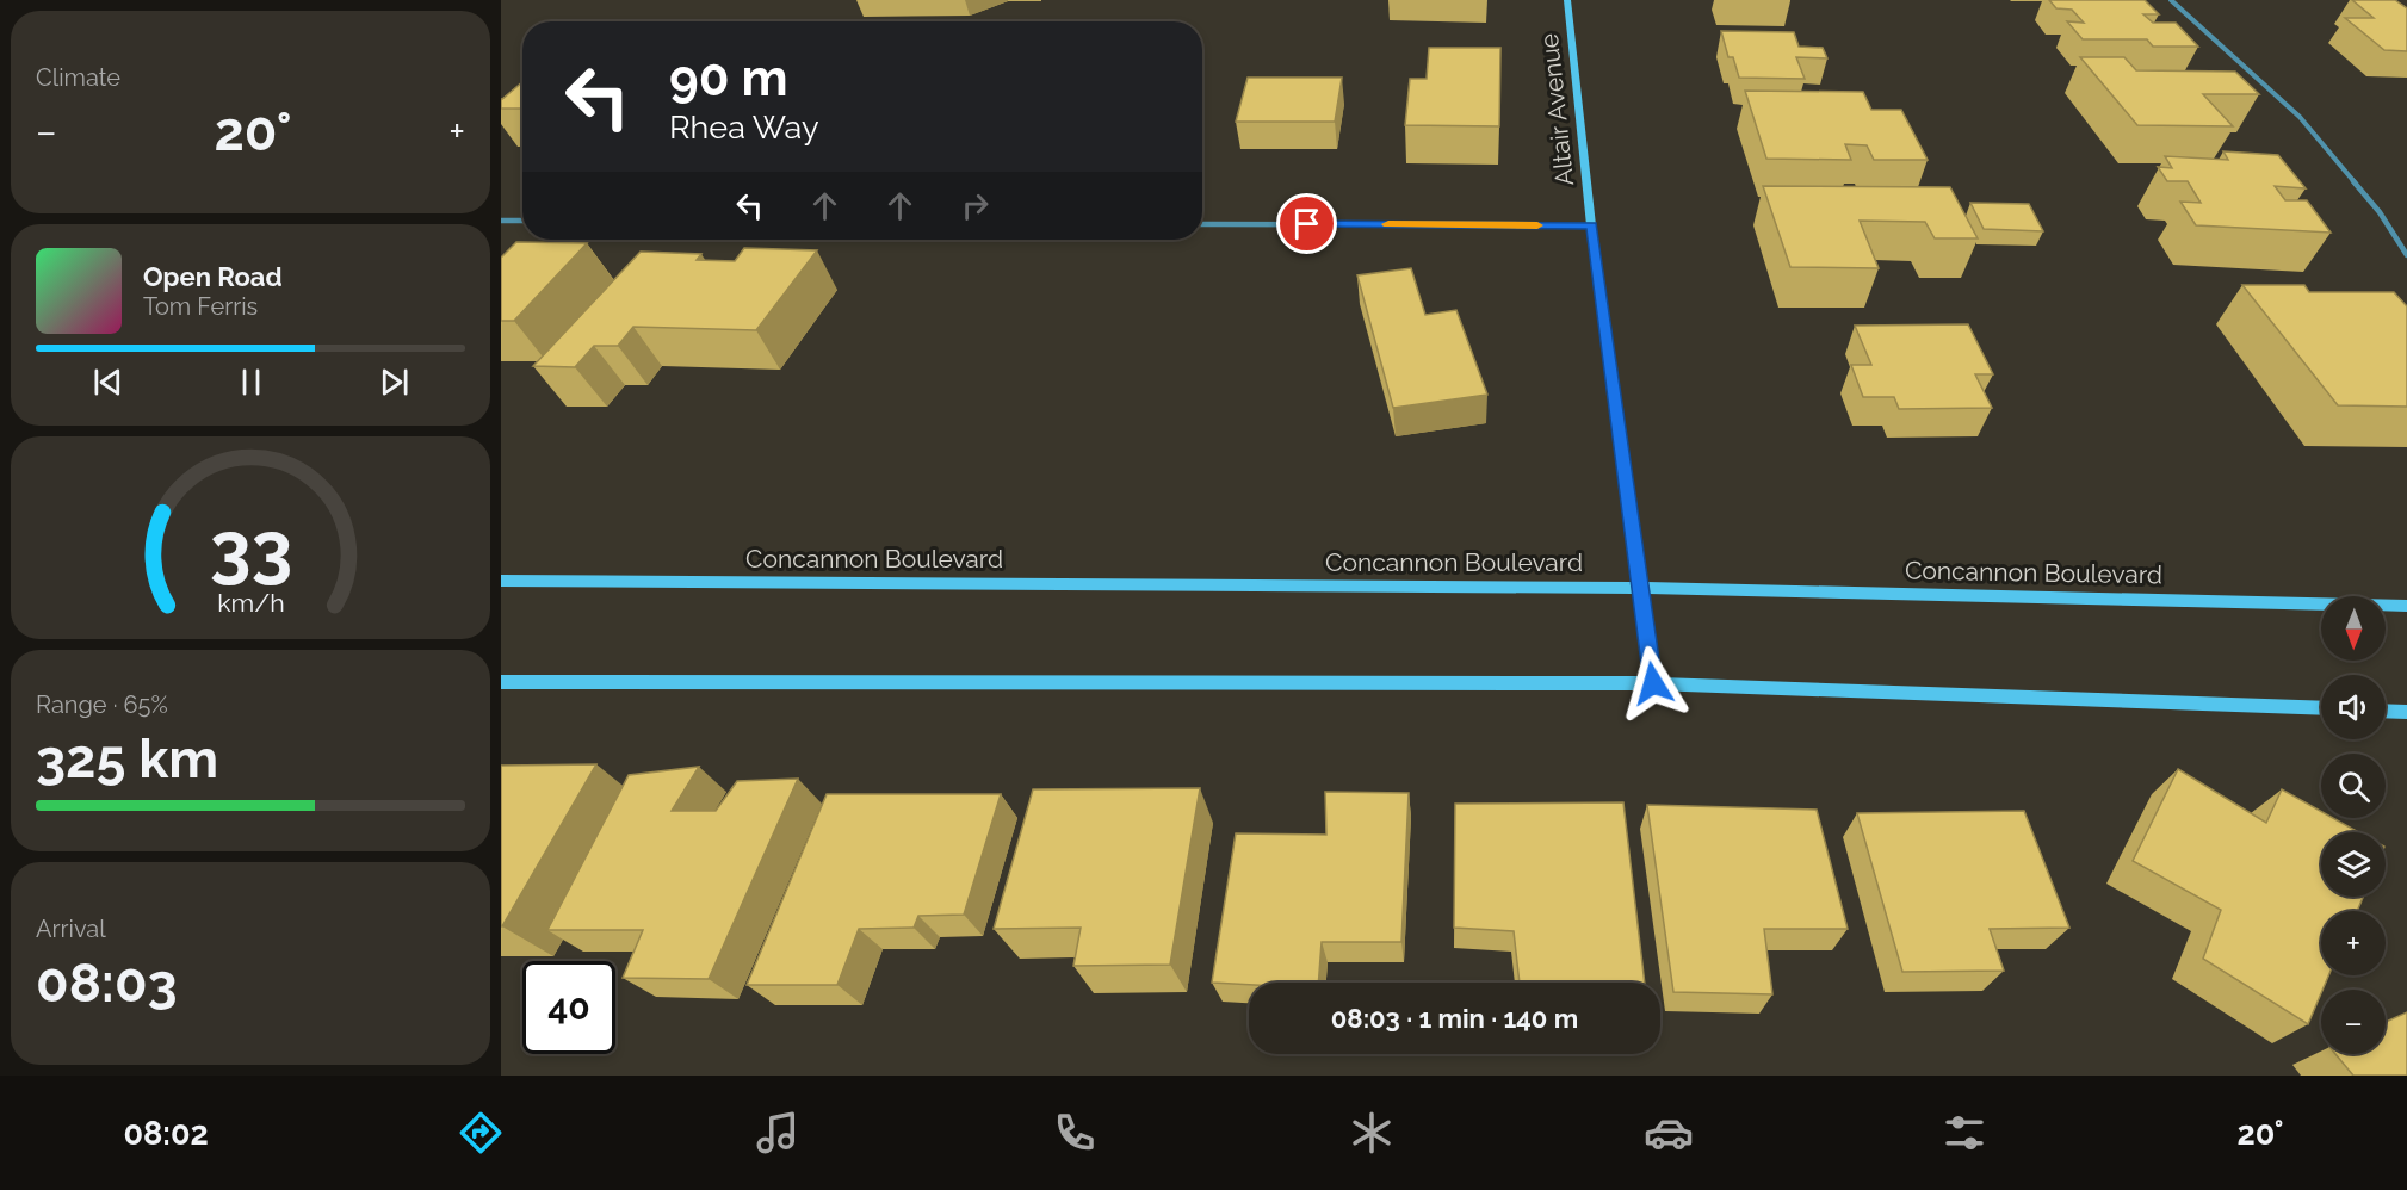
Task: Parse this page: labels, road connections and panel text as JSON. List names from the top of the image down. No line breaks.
{"streets":{"main road":["Altair Avenue","Concannon Boulevard"]},"crossings":[["Altair Avenue","Concannon Boulevard"]],"north":"bottom","page":{"tile":["Climate",["Range · 65%","325 km"],["Arrival","08:03"]],"turn":["90 m","Rhea Way"],"heat":["−","20°","+"],"song":["Open Road","Tom Ferris"],"map_buttons":["+","−"],"limit":"40","trip":"08:03 · 1 min · 140 m","tabs":["08:02","20°"],"gauge":["33","km/h"]}}
